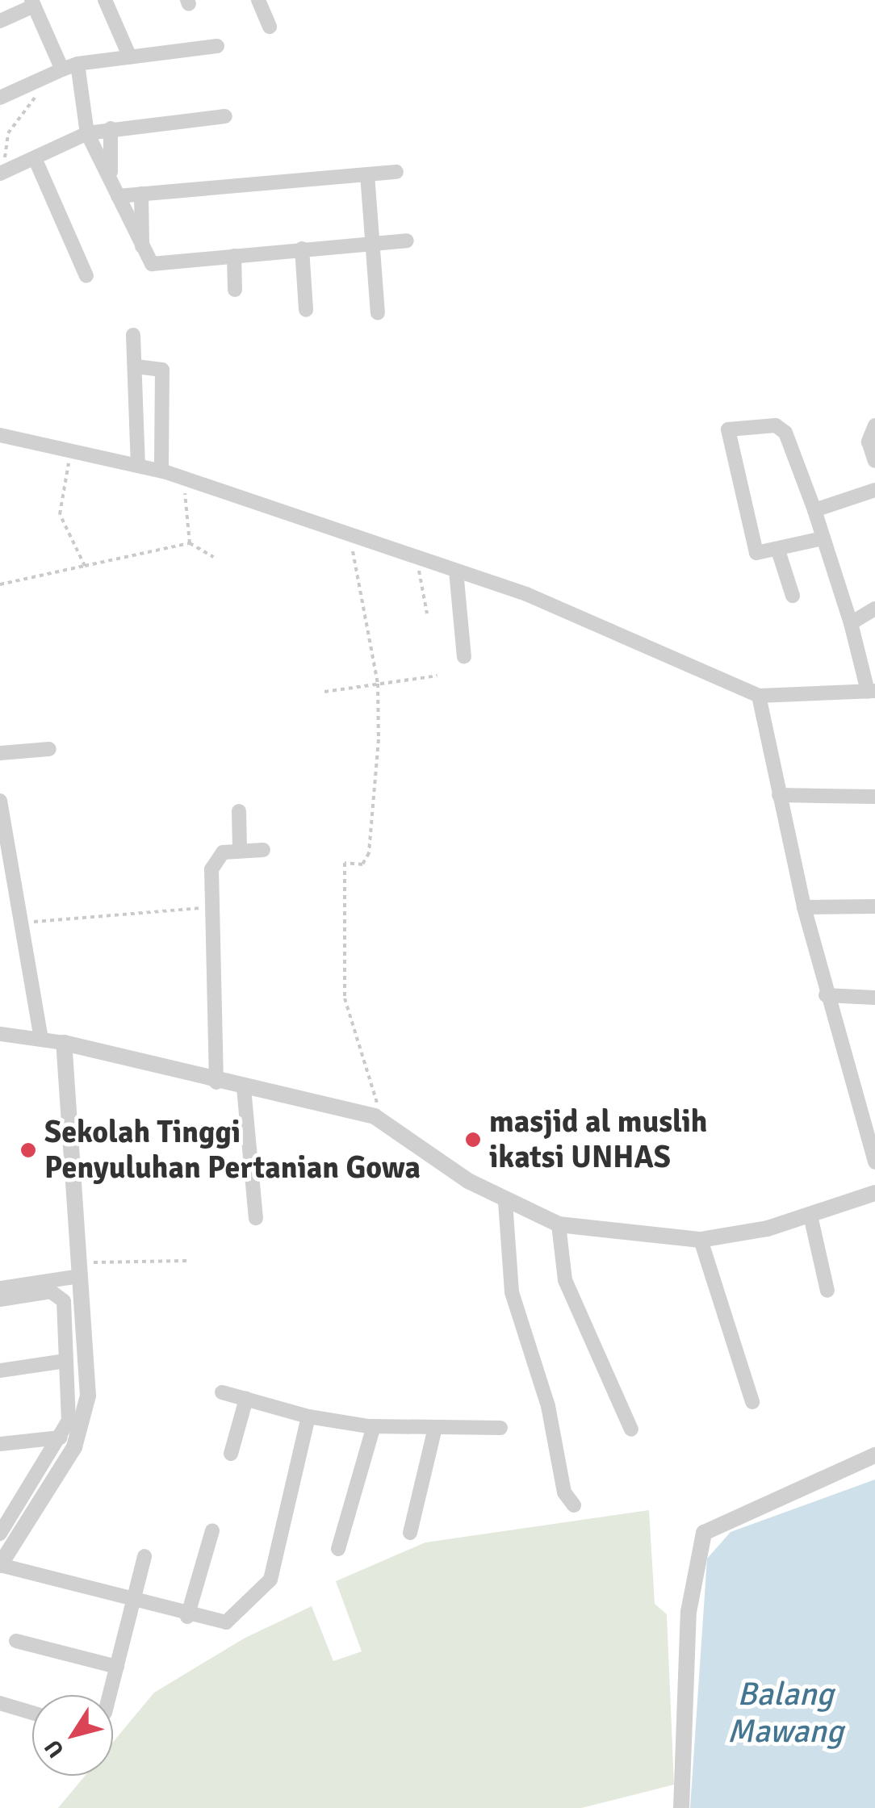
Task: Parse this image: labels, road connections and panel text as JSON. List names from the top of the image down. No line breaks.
{"water":["Balang Mawang"],"places":["masjid al muslih ikatsi UNHAS","Sekolah Tinggi Penyuluhan Pertanian Gowa"],"north":"bottom left"}
